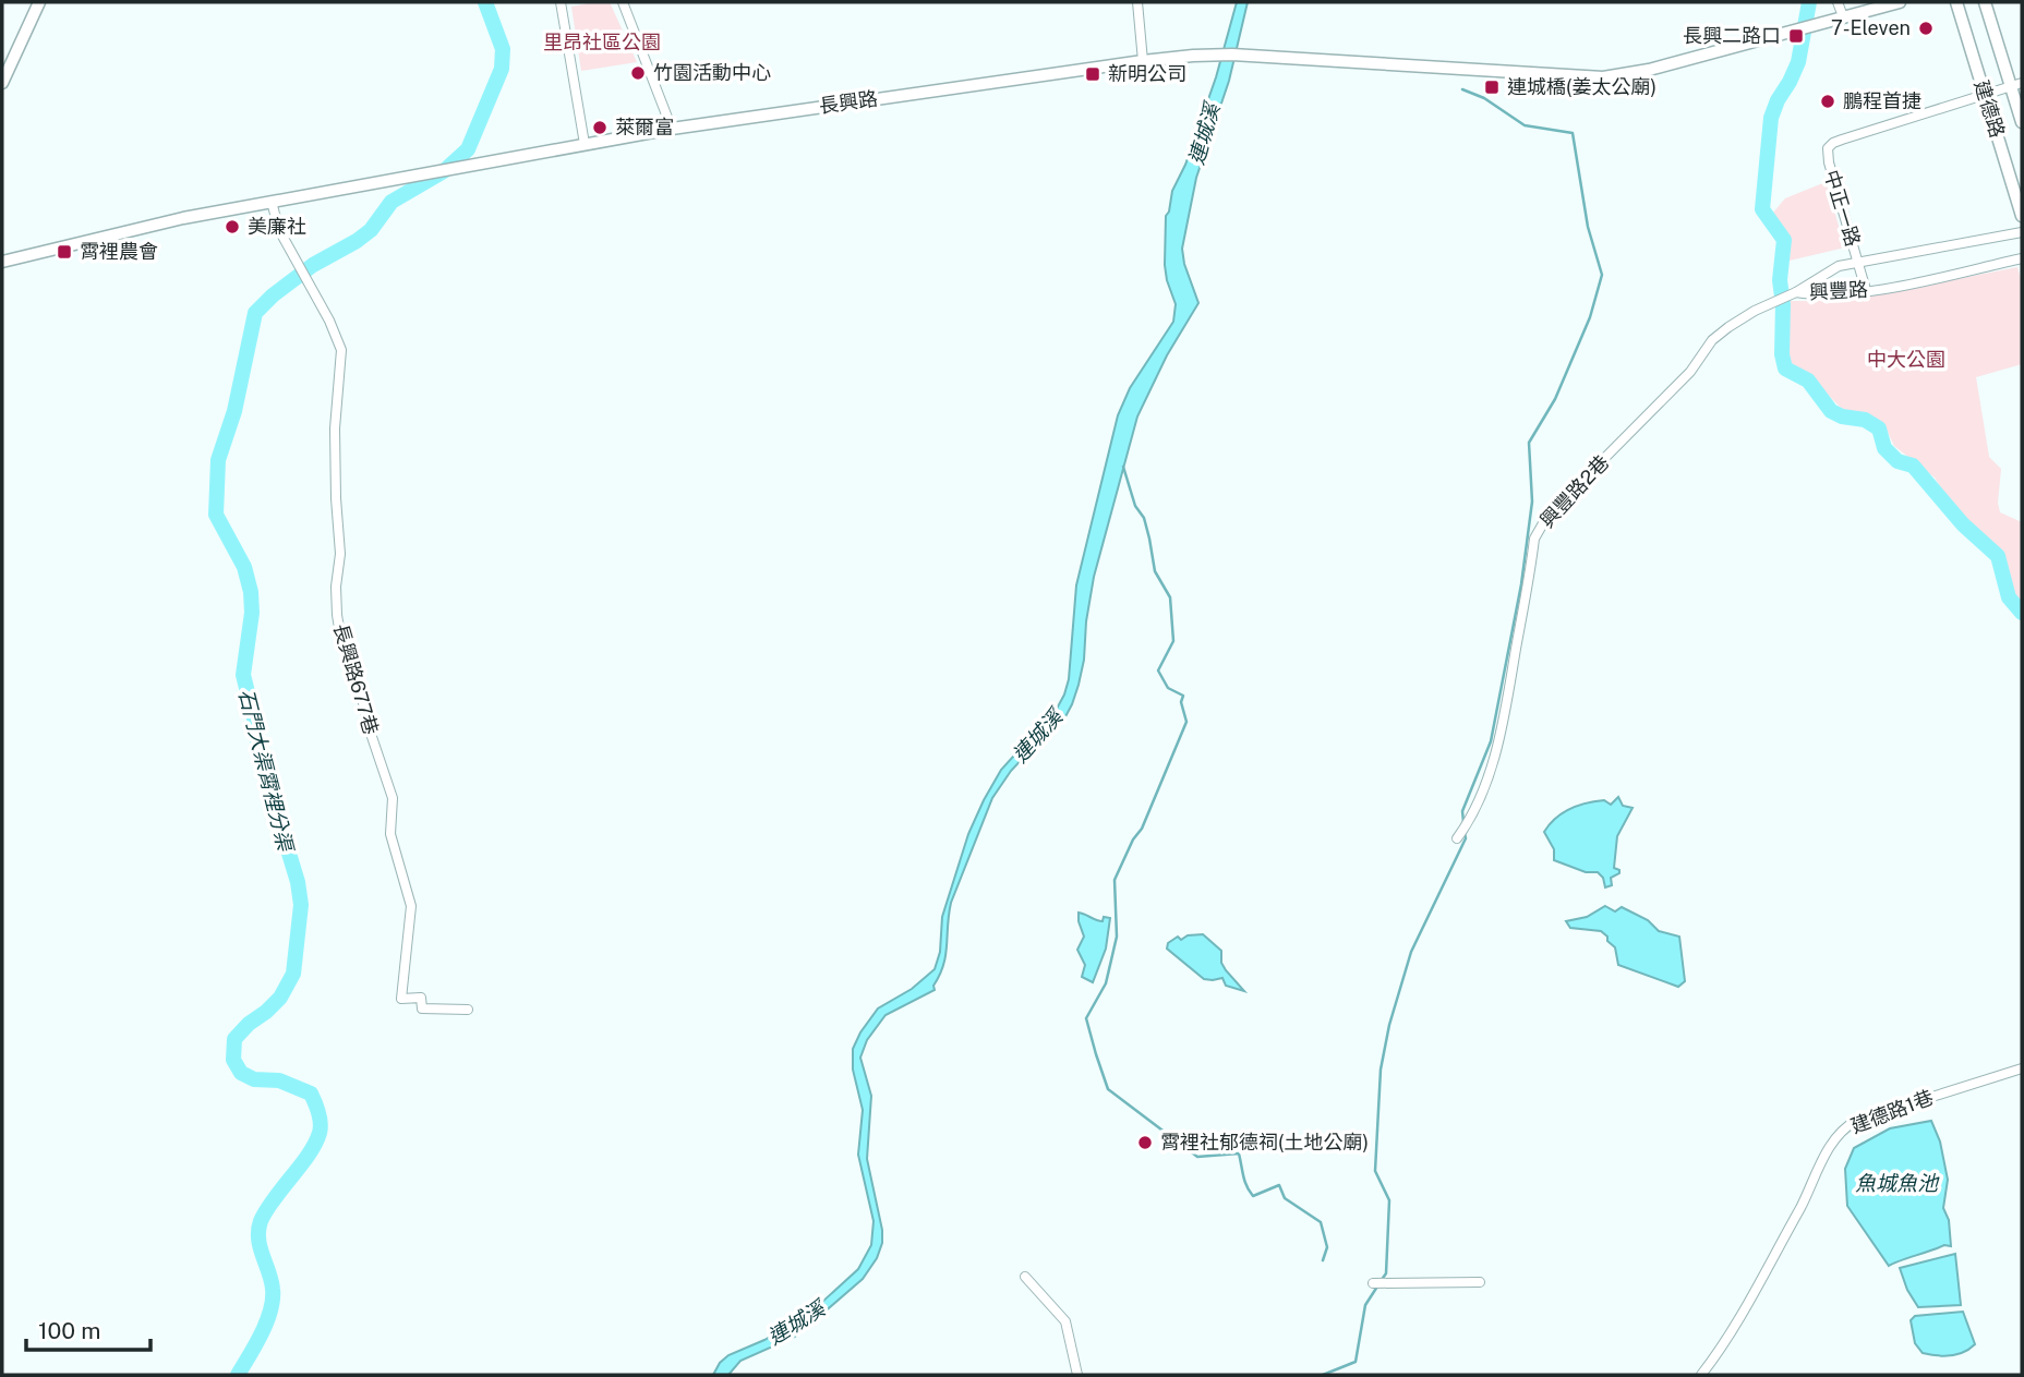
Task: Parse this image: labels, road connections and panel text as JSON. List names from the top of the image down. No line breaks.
{"streets":{"main road":["長興路","建德路"],"street":["中正一路","興豐路","興豐路2巷","長興路677巷","建德路1巷"]},"crossings":[["長興路","長興路677巷"],["建德路","中正一路"],["中正一路","興豐路"],["興豐路","興豐路2巷"]],"water":["連城溪","石門大渠霄裡分渠","魚城魚池"],"parks":["里昂社區公園","中大公園"],"places":{"other":["7-Eleven","竹園活動中心","鵬程首捷","萊爾富","美廉社","霄裡社郁德祠(土地公廟)"],"transit":["長興二路口","新明公司","連城橋(姜太公廟)","霄裡農會"]},"scale_bar":"100 m"}
